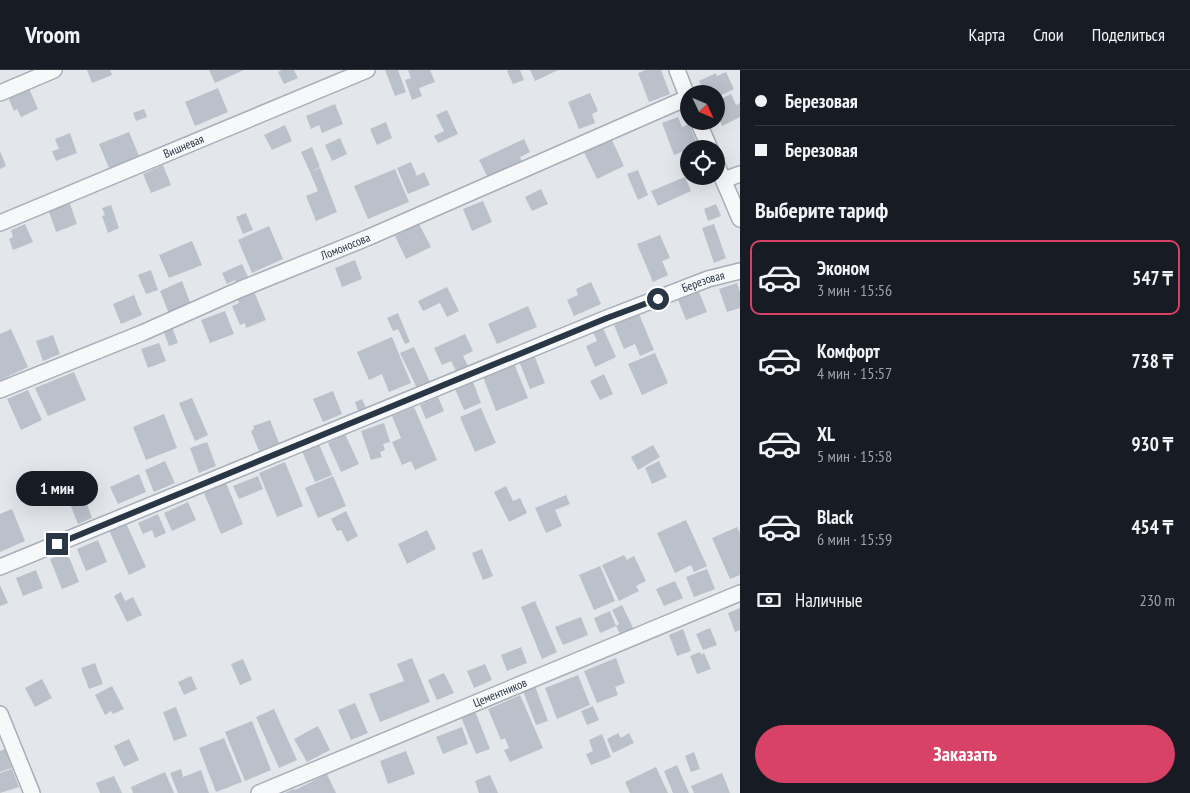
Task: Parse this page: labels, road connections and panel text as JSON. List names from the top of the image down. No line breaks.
{"streets":{"street":["Вишневая","Ломоносова","Березовая","Цементников"]},"north":"bottom right","page":{"header":"Vroom","nav":["Карта","Слои","Поделиться"],"banner":["Березовая","Березовая"],"heading":"Выберите тариф","list":[{"name":"Эконом","note":"3 мин · 15:56","value":"547 ₸"},{"name":"Комфорт","note":"4 мин · 15:57","value":"738 ₸"},{"name":"XL","note":"5 мин · 15:58","value":"930 ₸"},{"name":"Black","note":"6 мин · 15:59","value":"454 ₸"}],"bubble":"1 мин","pay":["Наличные","230 m"],"buttons":"Заказать"}}
